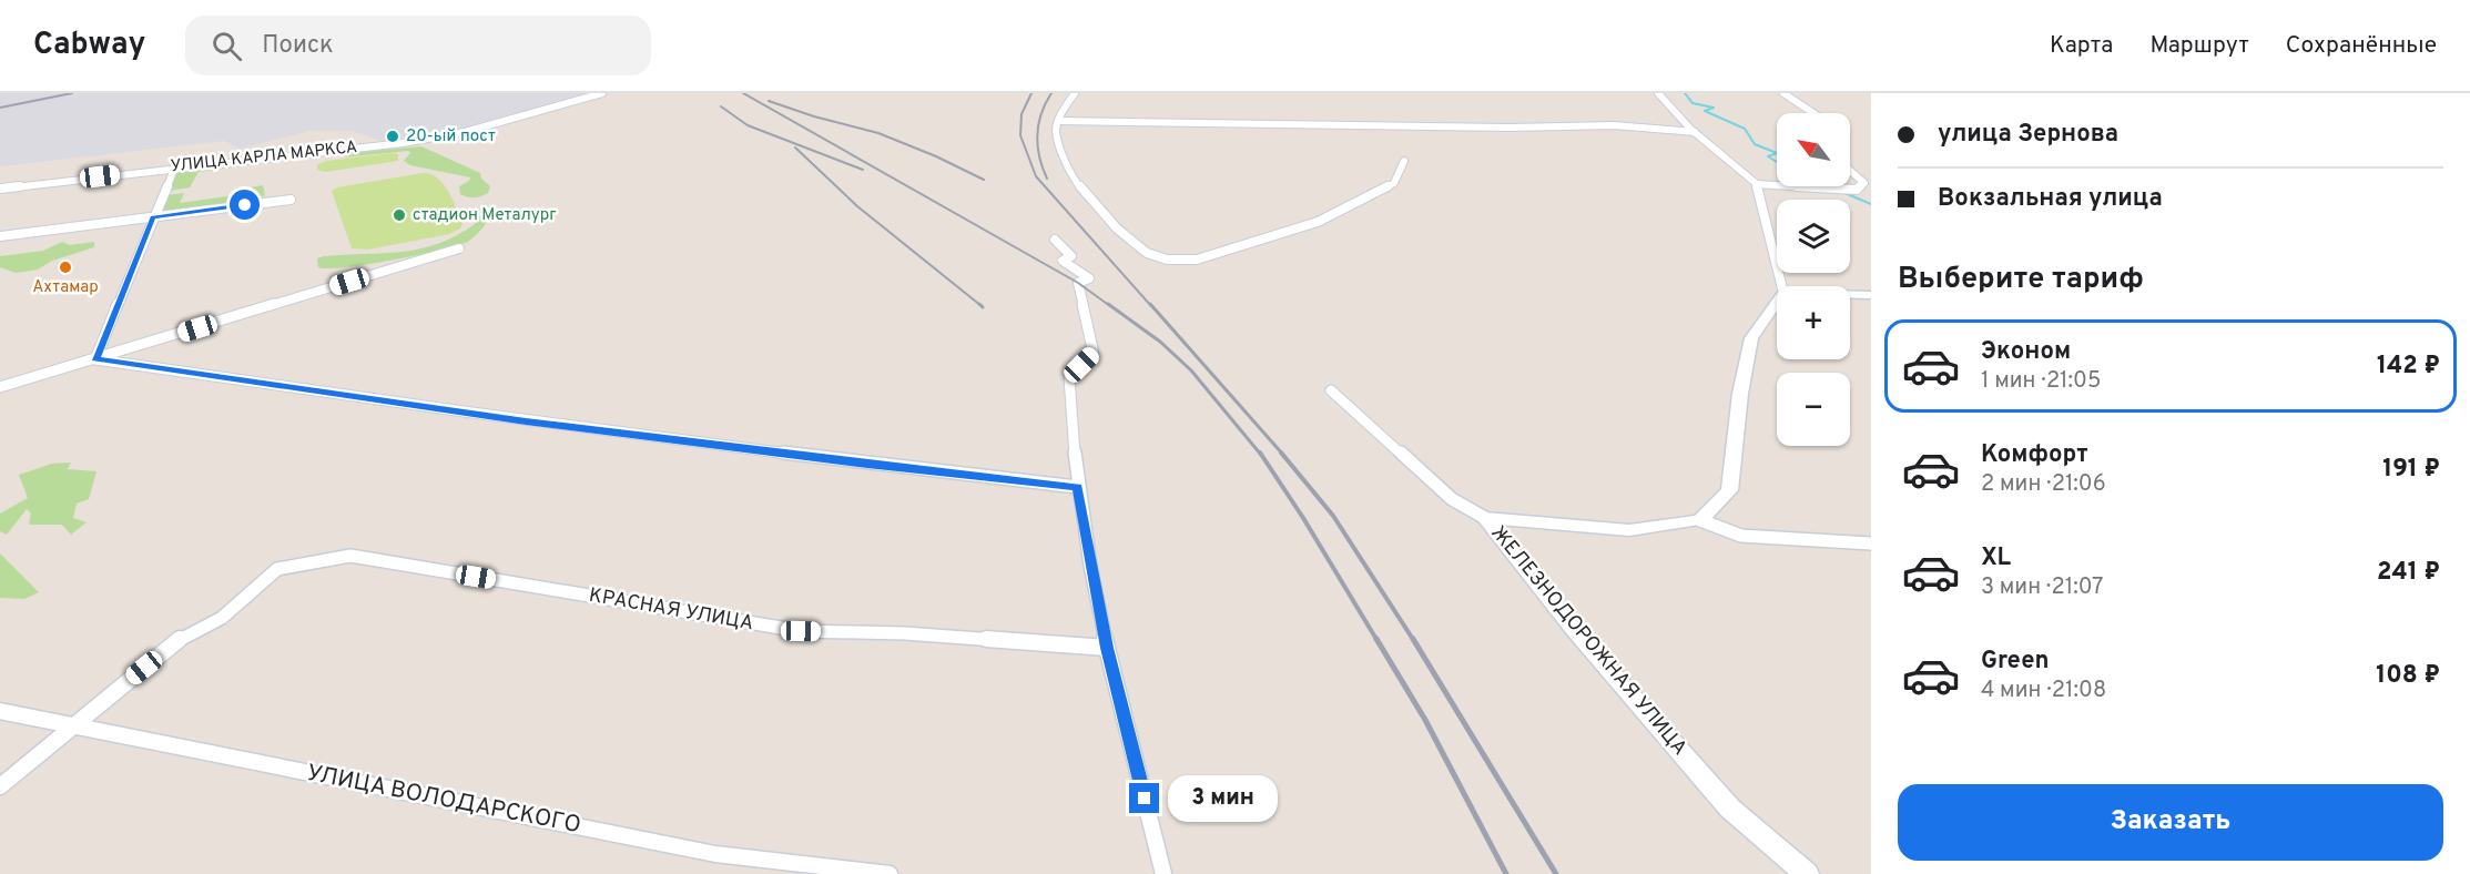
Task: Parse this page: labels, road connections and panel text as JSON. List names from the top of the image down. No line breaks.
{"streets":{"street":["УЛИЦА КАРЛА МАРКСА","КРАСНАЯ УЛИЦА","ЖЕЛЕЗНОДОРОЖНАЯ УЛИЦА","УЛИЦА ВОЛОДАРСКОГО"]},"crossings":[["КРАСНАЯ УЛИЦА","УЛИЦА ВОЛОДАРСКОГО"]],"places":["20-ый пост","стадион Металург","Ахтамар"],"north":"top left","page":{"header":"Cabway","search":"Поиск","nav":["Карта","Маршрут","Сохранённые"],"banner":["улица Зернова","Вокзальная улица"],"map_buttons":["+","−"],"heading":"Выберите тариф","list":[{"name":"Эконом","note":"1 мин · 21:05","value":"142 ₽"},{"name":"Комфорт","note":"2 мин · 21:06","value":"191 ₽"},{"name":"XL","note":"3 мин · 21:07","value":"241 ₽"},{"name":"Green","note":"4 мин · 21:08","value":"108 ₽"}],"buttons":"Заказать","bubble":"3 мин"}}
